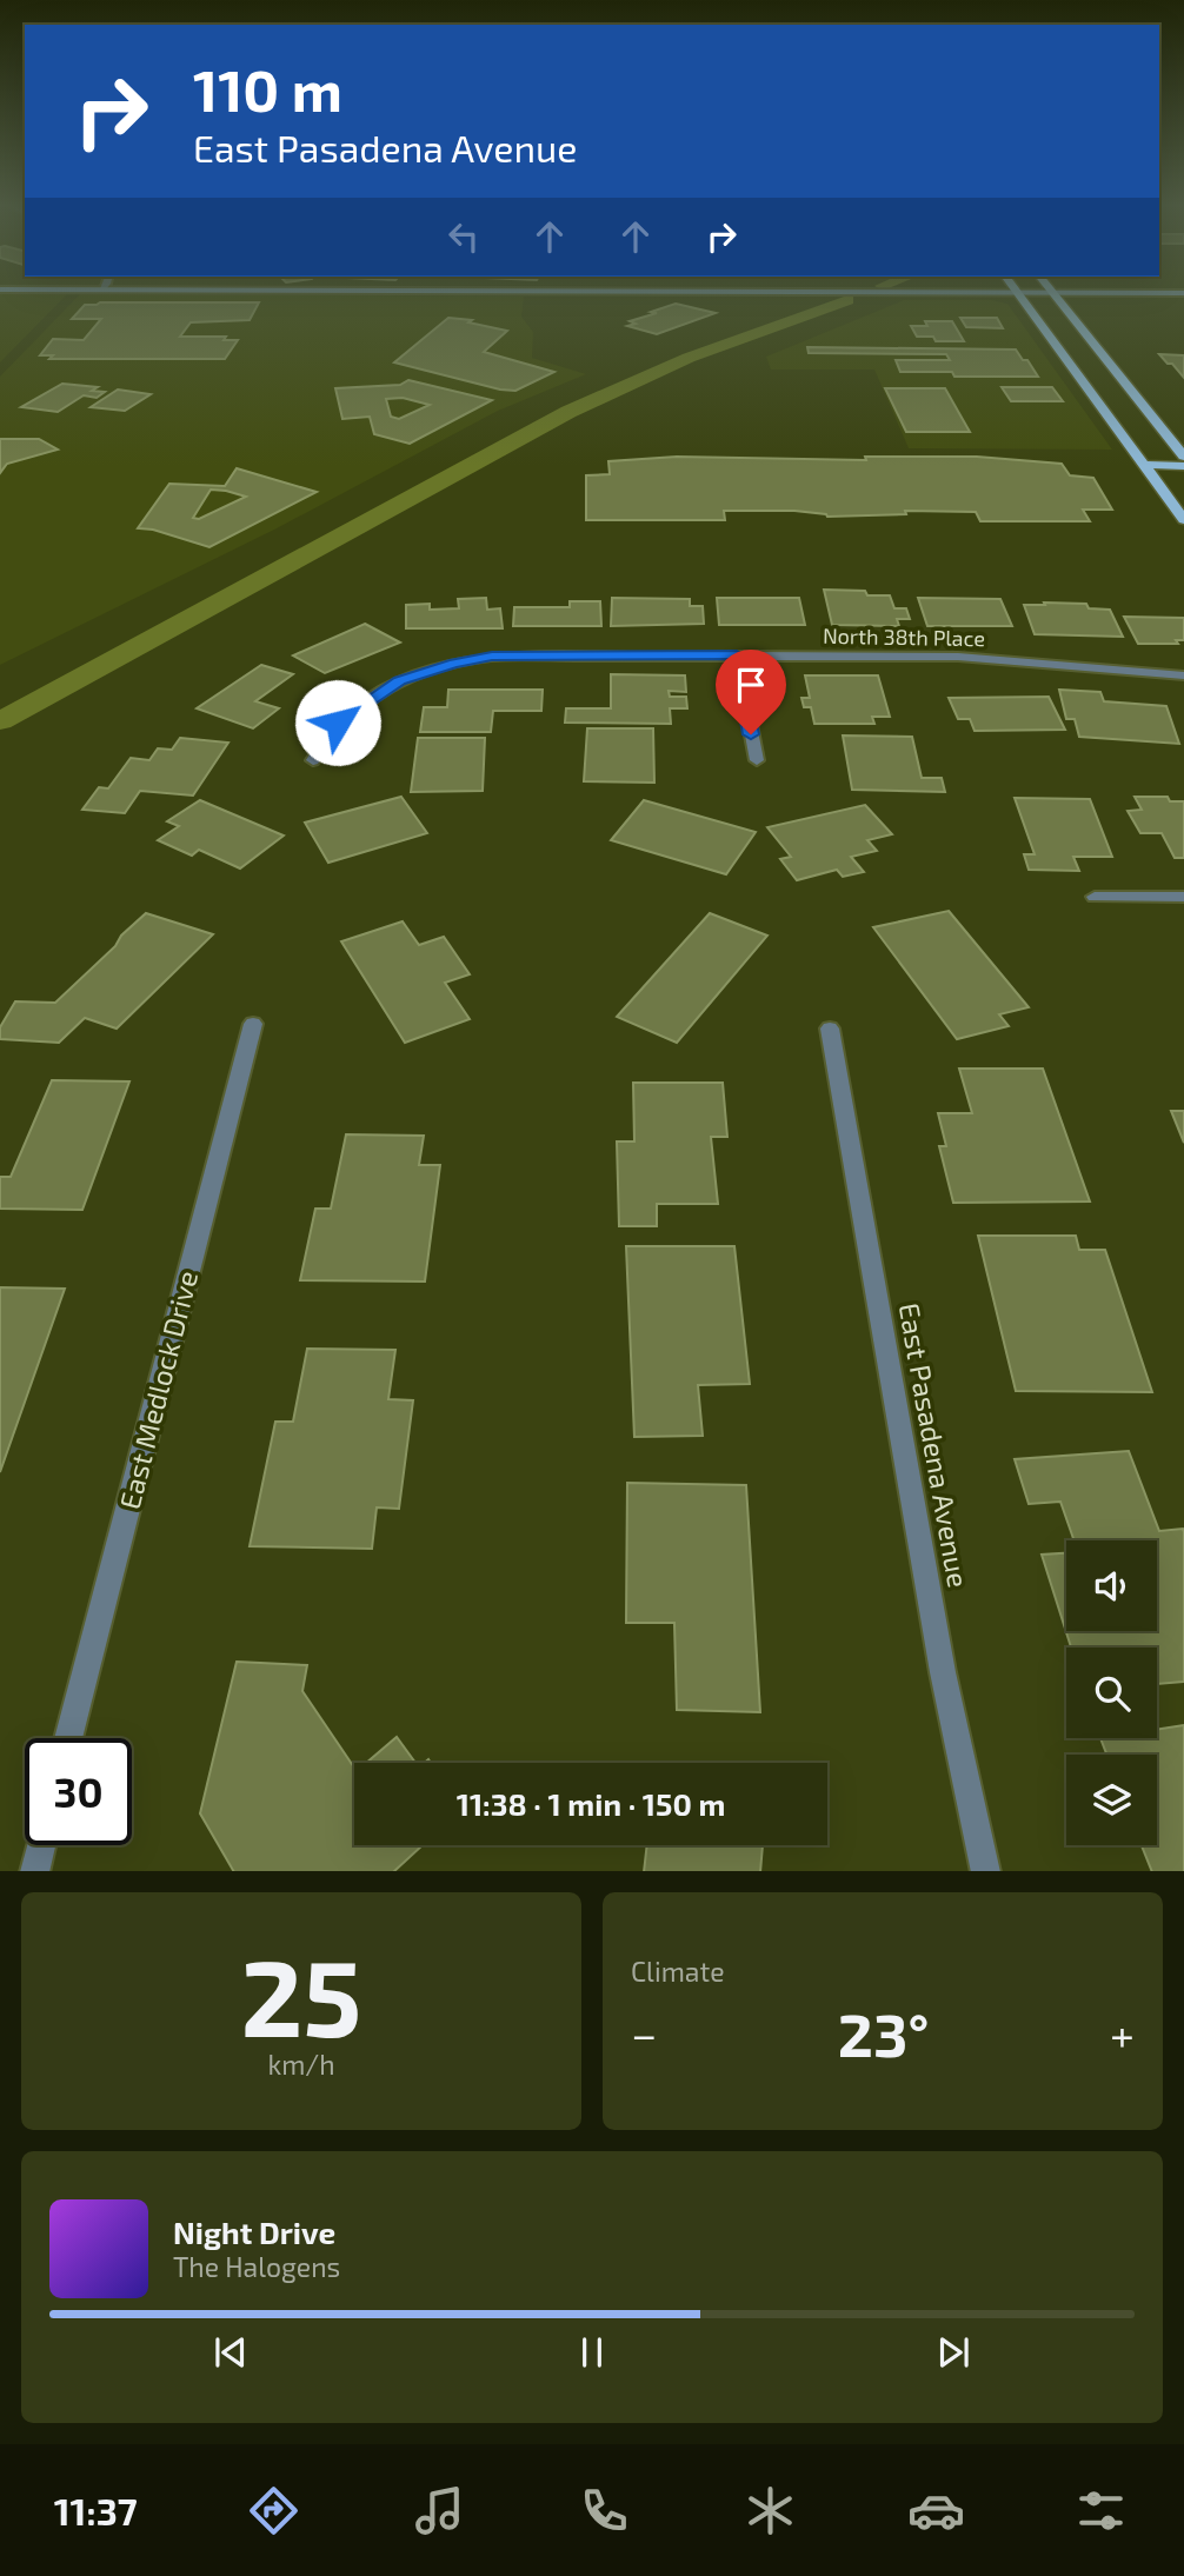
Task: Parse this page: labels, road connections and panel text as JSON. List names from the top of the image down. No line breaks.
{"streets":{"street":["North 38th Place","East Medlock Drive","East Pasadena Avenue"]},"page":{"turn":["110 m","East Pasadena Avenue"],"limit":"30","trip":"11:38 · 1 min · 150 m","tile":[["25","km/h"],"Climate"],"heat":["−","23°","+"],"song":["Night Drive","The Halogens"],"tabs":"11:37"}}
